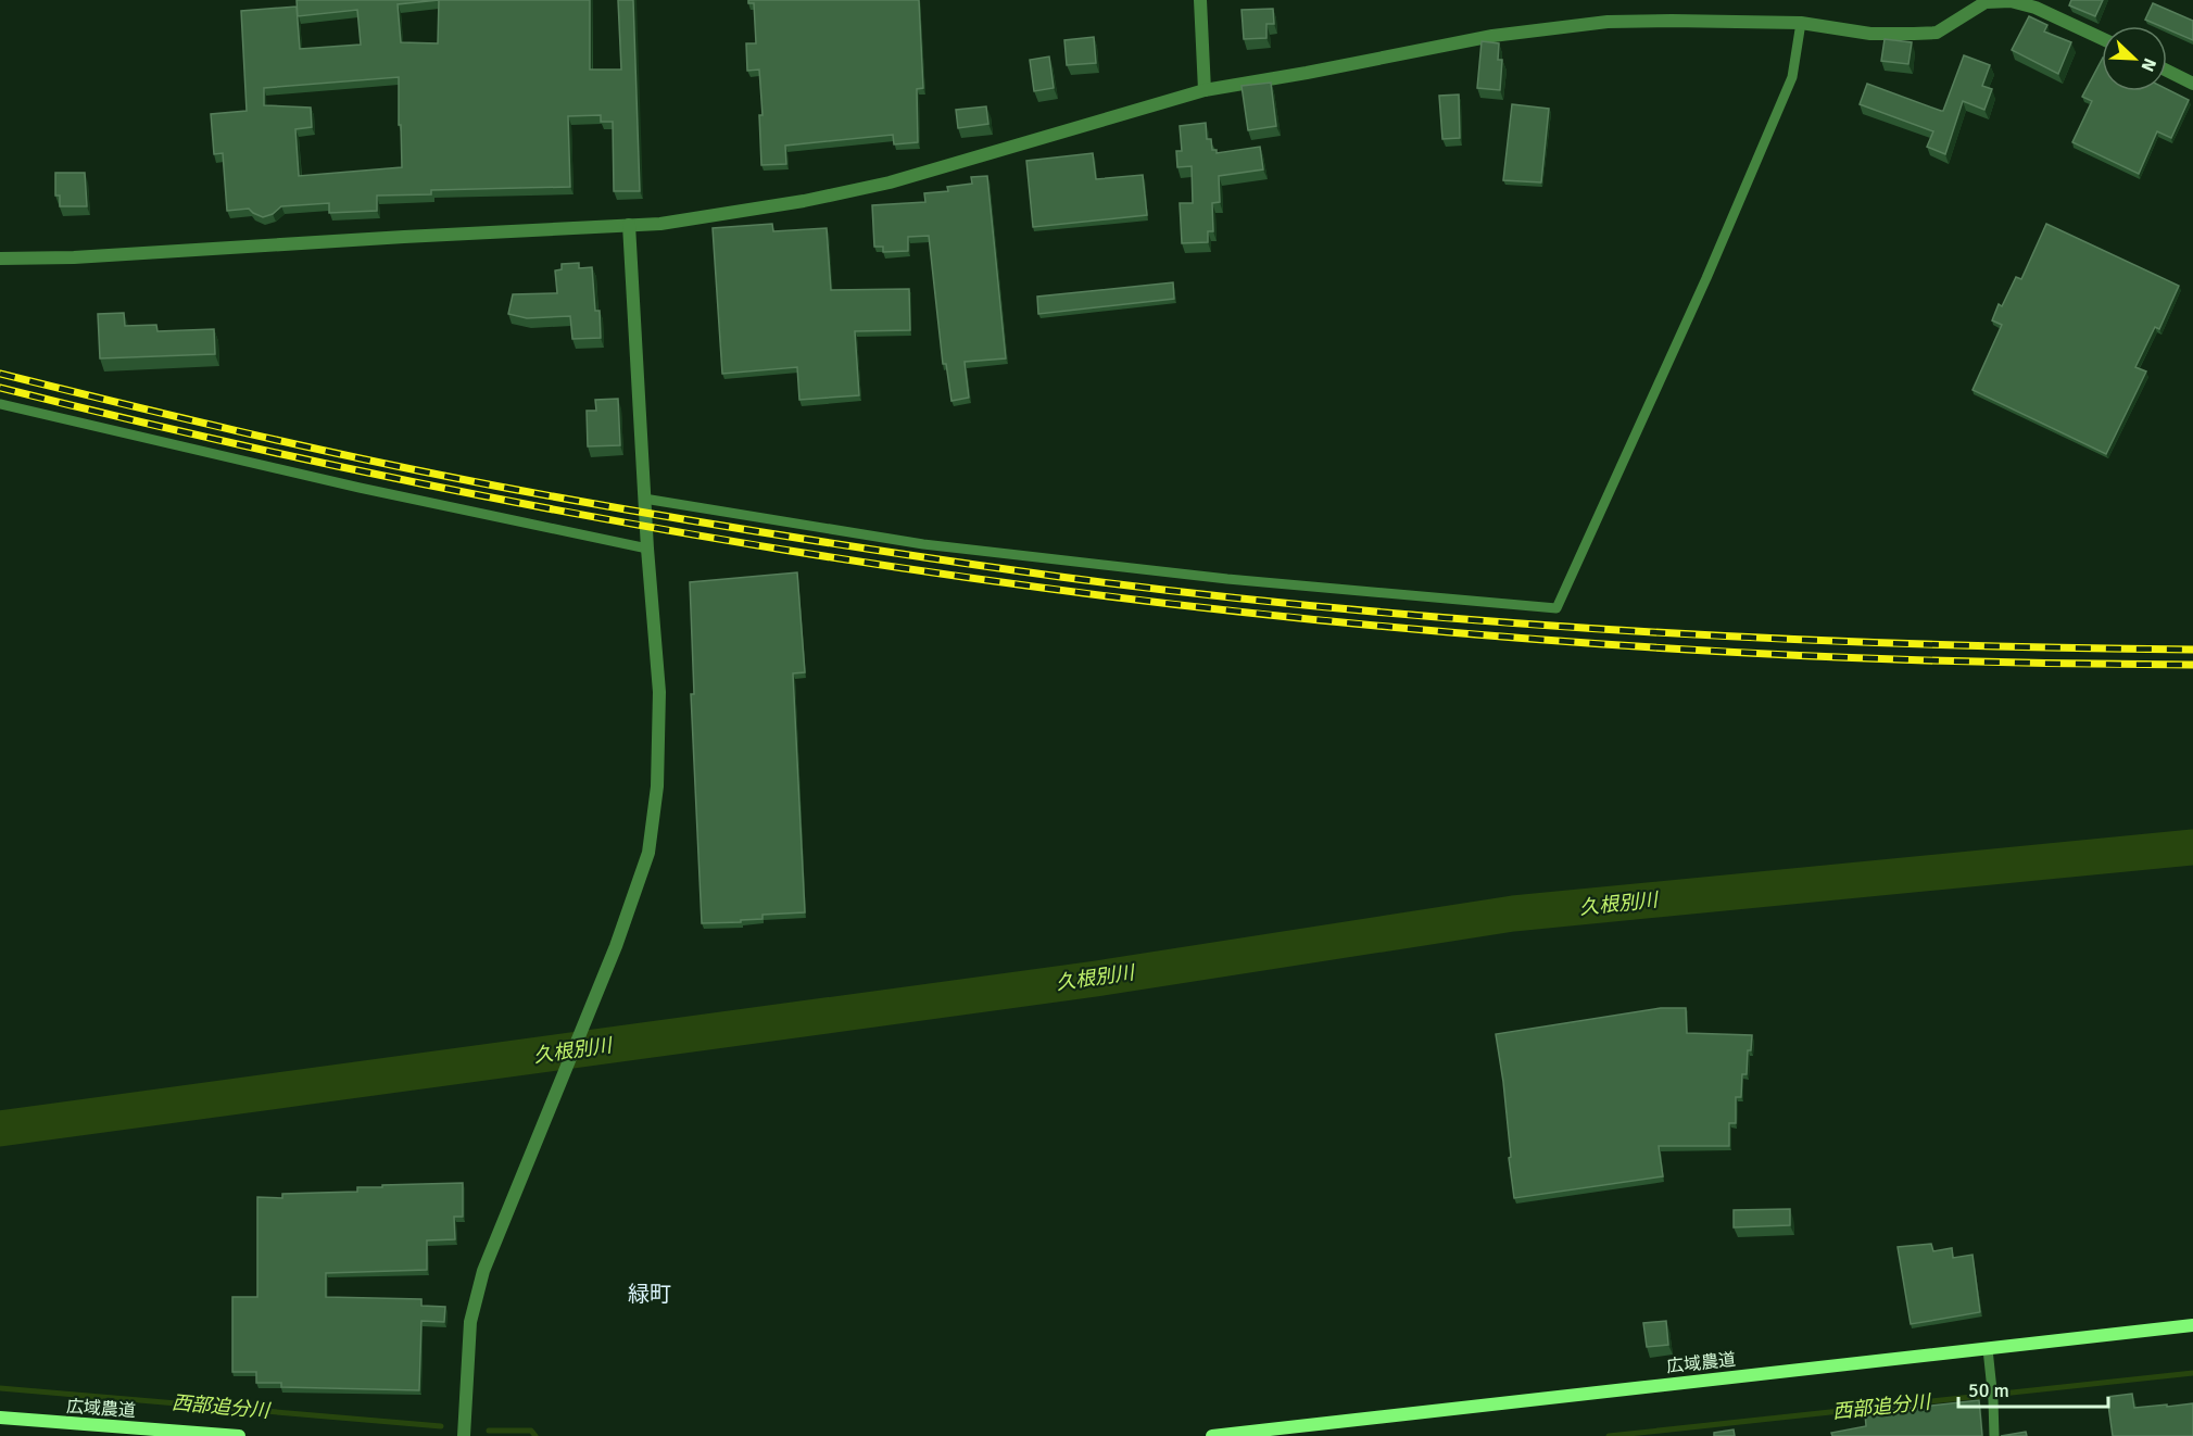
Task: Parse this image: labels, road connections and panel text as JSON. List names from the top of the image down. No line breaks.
{"streets":{"street":["広域農道"]},"districts":["緑町"],"water":["久根別川","西部追分川"],"scale_bar":"50 m","north":"bottom right"}
